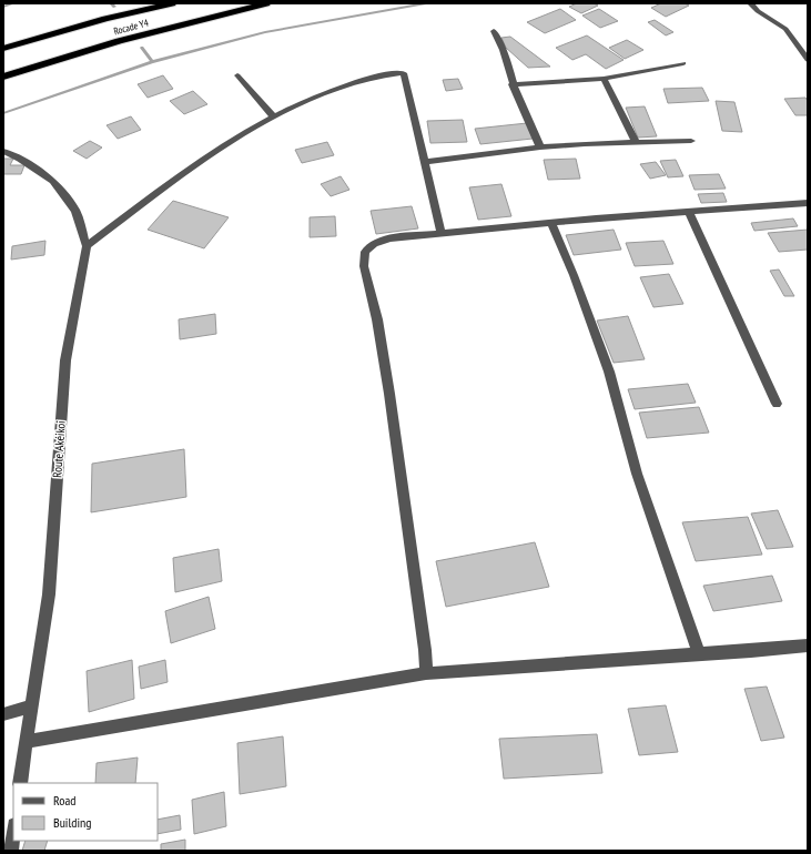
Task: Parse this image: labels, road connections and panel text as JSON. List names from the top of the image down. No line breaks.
{"streets":{"highway":["Rocade Y4"],"street":["Route Akéikoi"]},"legend":["Road","Building"]}
